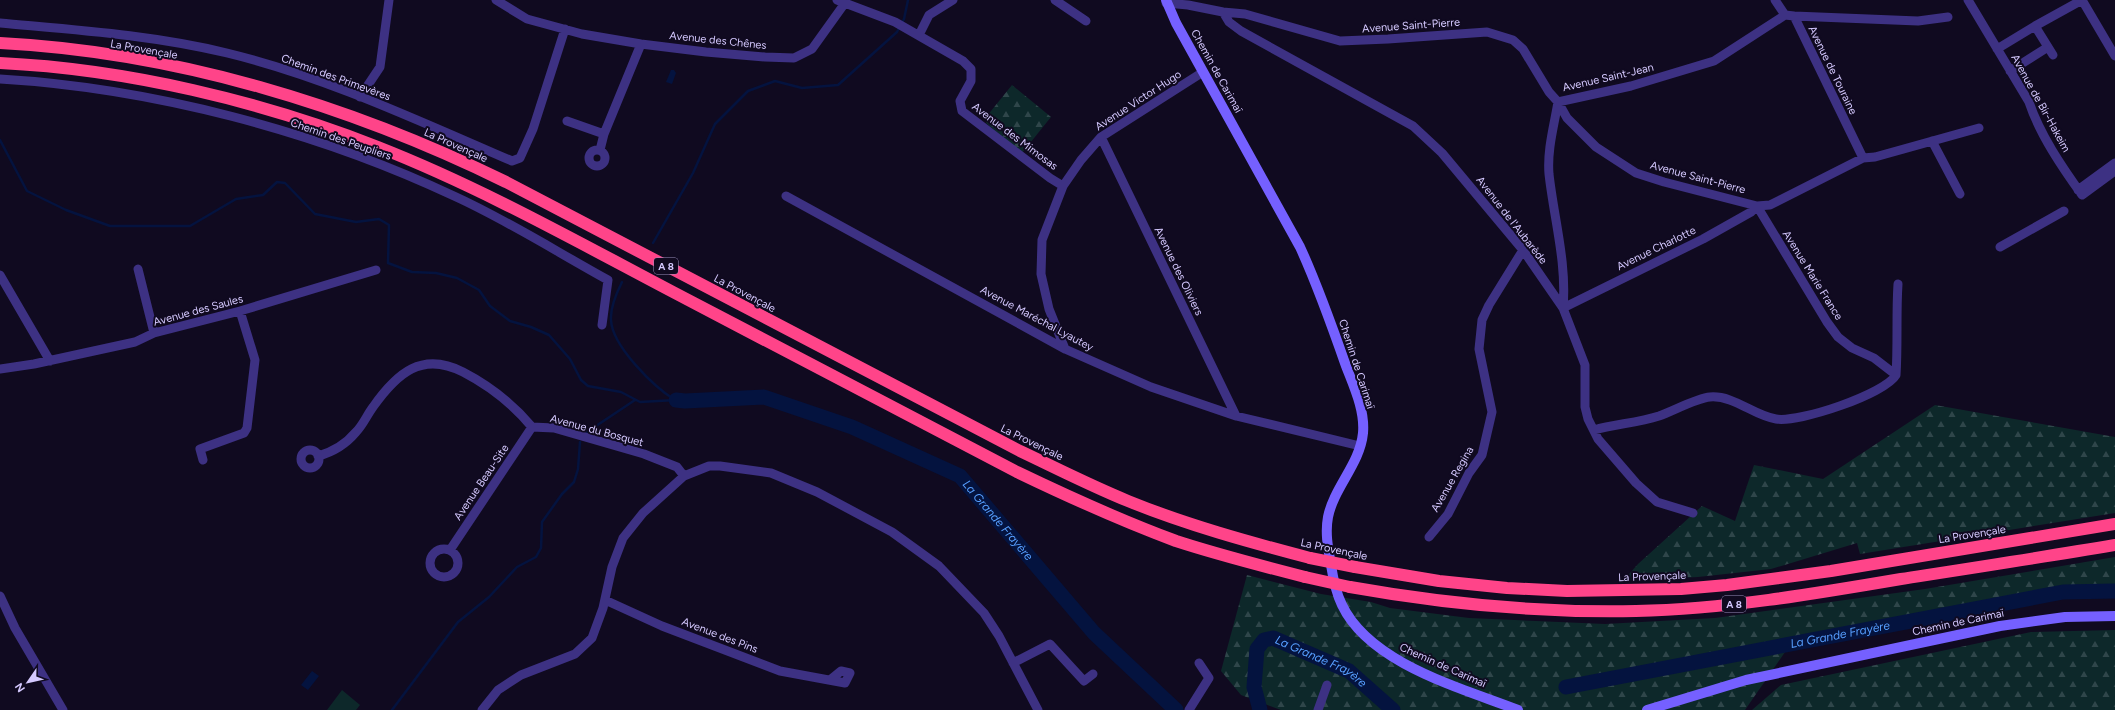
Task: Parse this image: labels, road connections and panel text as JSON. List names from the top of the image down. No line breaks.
{"streets":{"highway":["La Provençale","A 8"],"street":["Avenue Saint-Pierre","Avenue des Chênes","Avenue de Touraine","Chemin de Carimaï","Chemin des Primevères","Avenue Saint-Jean","Avenue Victor Hugo","Avenue de Bir-Hakeim","Avenue des Mimosas","Chemin des Peupliers","Avenue de l'Aubarède","Avenue Charlotte","Avenue des Oliviers","Avenue Marie France","Avenue des Saules","Avenue Maréchal Lyautey","Avenue du Bosquet","Avenue Regina","Avenue Beau-Site","Avenue des Pins"]},"crossings":[["Avenue Saint-Pierre","Avenue de Touraine"],["Avenue Saint-Pierre","Chemin de Carimaï"],["Avenue Saint-Pierre","Avenue Saint-Jean"],["Avenue Saint-Pierre","Avenue de l'Aubarède"],["Avenue Saint-Pierre","Avenue Charlotte"],["Avenue Saint-Pierre","Avenue Marie France"],["Avenue des Chênes","Chemin des Primevères"],["Avenue de Touraine","Avenue Saint-Jean"],["Chemin de Carimaï","Avenue Victor Hugo"],["Chemin de Carimaï","Avenue Maréchal Lyautey"],["Avenue Saint-Jean","Avenue de l'Aubarède"],["Avenue Saint-Jean","Avenue Charlotte"],["Avenue Victor Hugo","Avenue des Mimosas"],["Avenue Victor Hugo","Avenue des Oliviers"],["Avenue Victor Hugo","Avenue Maréchal Lyautey"],["Avenue de l'Aubarède","Avenue Charlotte"],["Avenue de l'Aubarède","Avenue Regina"],["Avenue Charlotte","Avenue Marie France"],["Avenue des Oliviers","Avenue Maréchal Lyautey"],["Avenue du Bosquet","Avenue Beau-Site"]],"water":["La Grande Frayère"],"north":"bottom left"}
